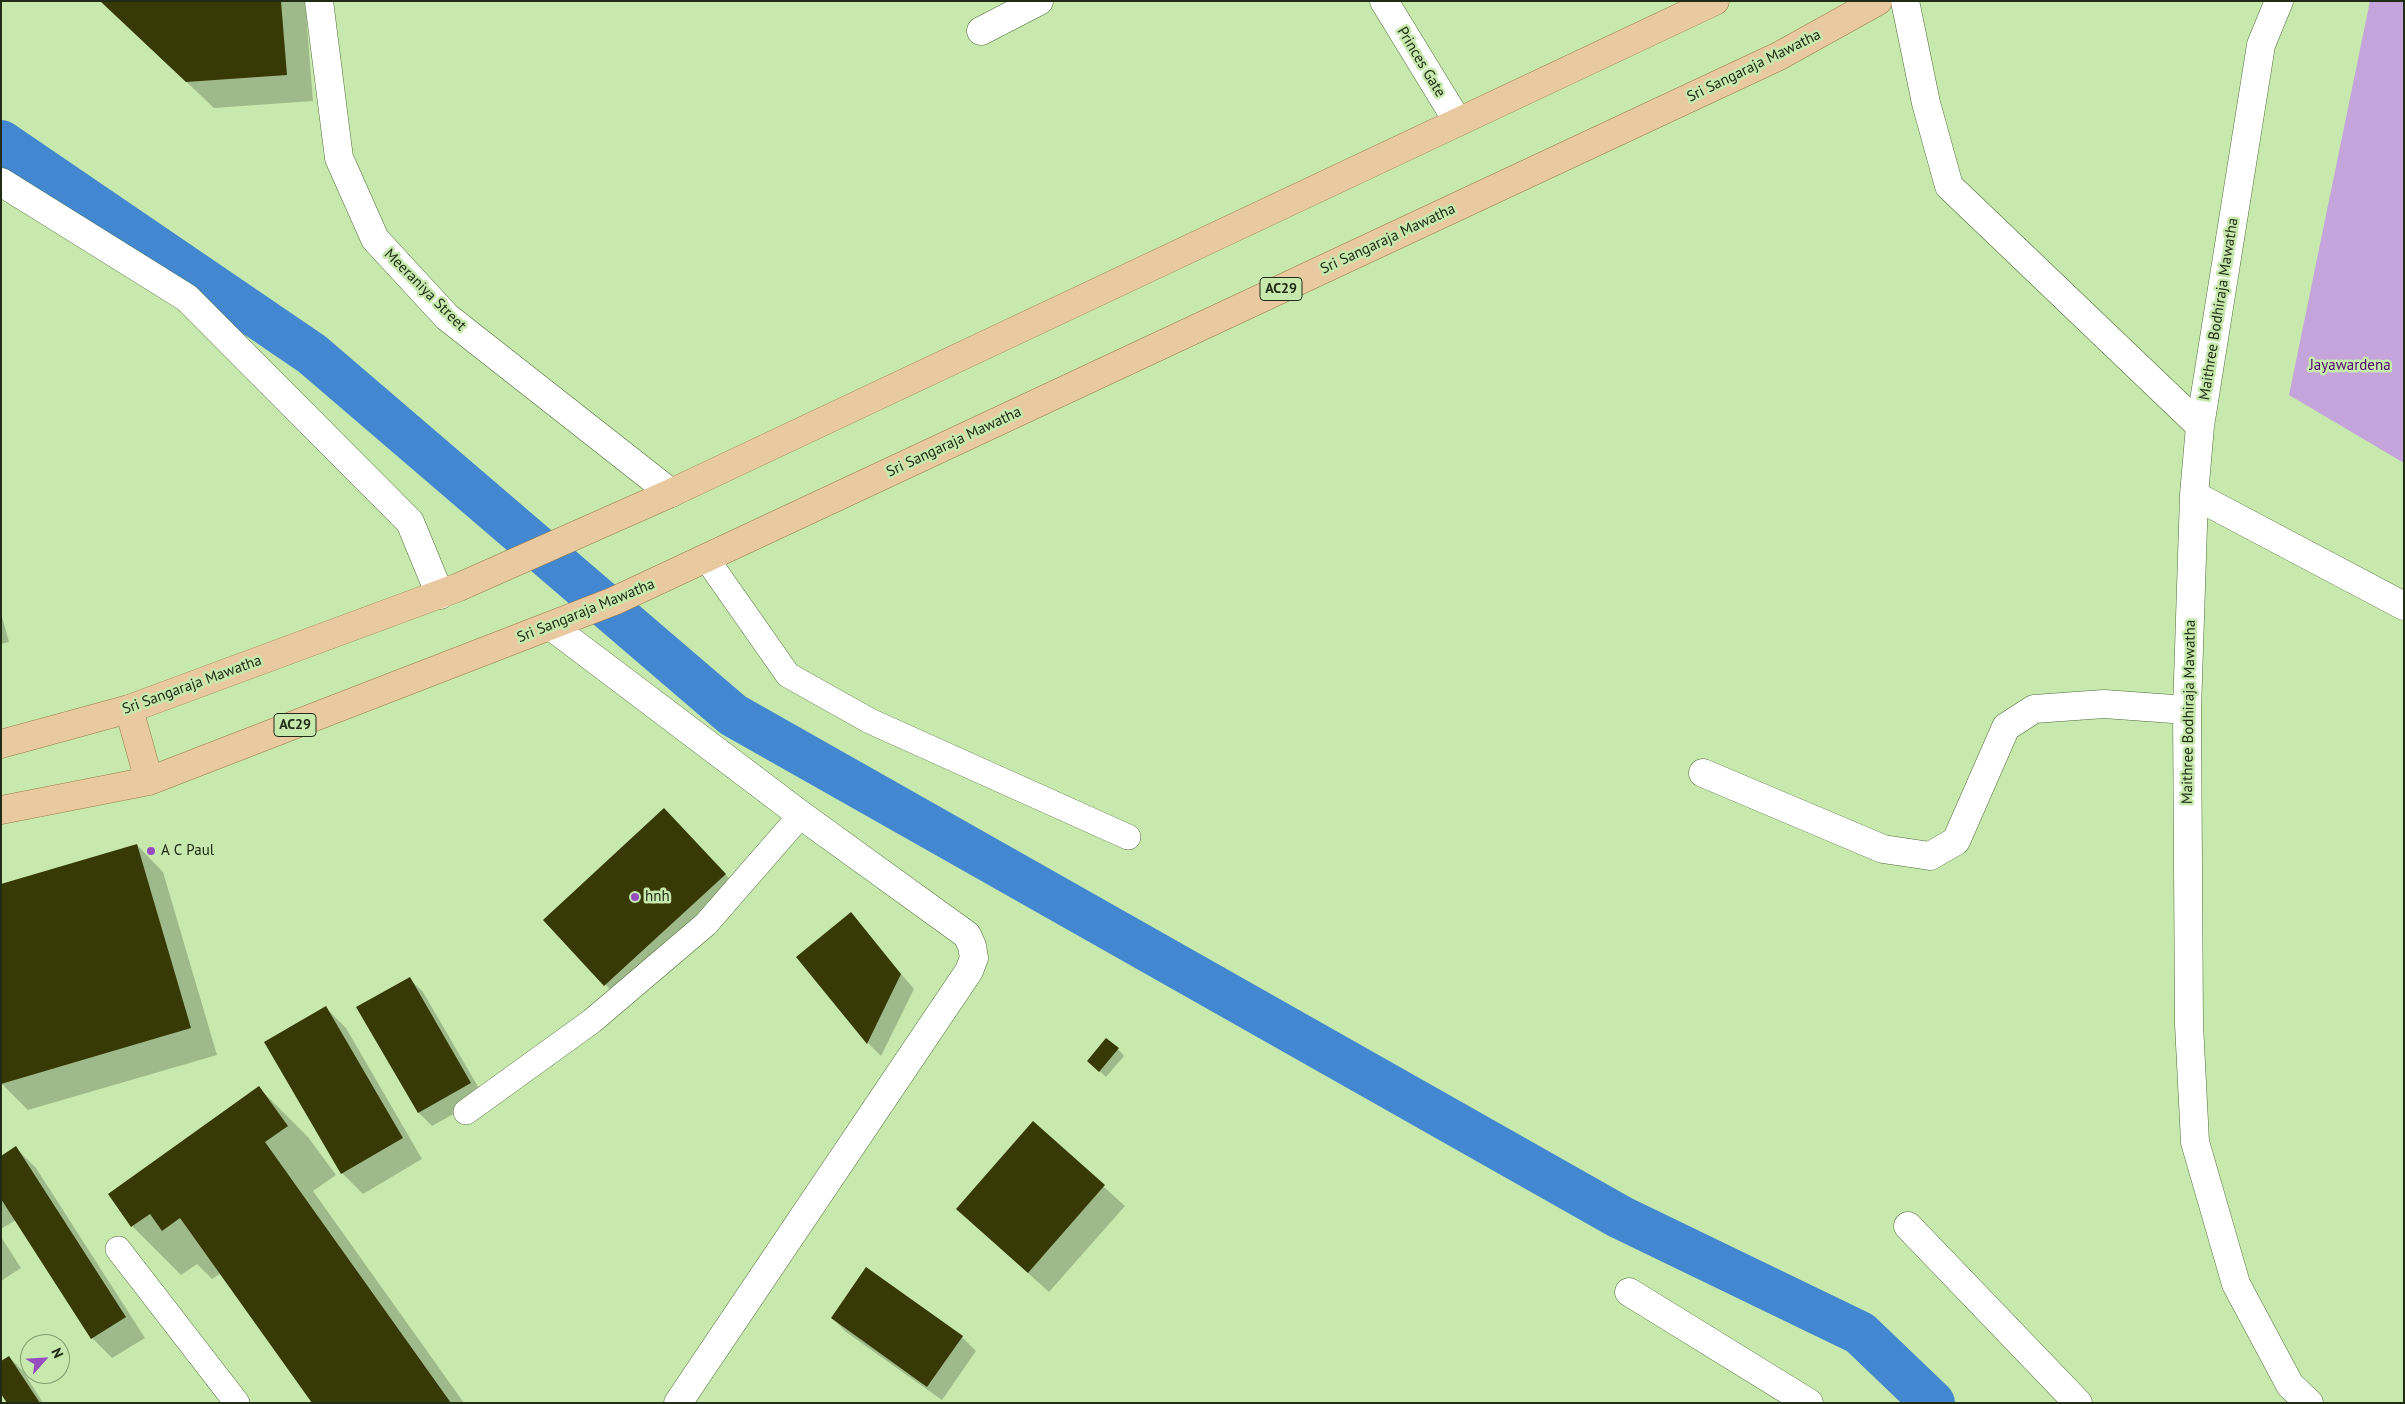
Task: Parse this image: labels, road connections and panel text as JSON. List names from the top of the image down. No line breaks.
{"streets":{"main road":["Sri Sangaraja Mawatha","AC29"],"street":["Princes Gate","Meeraniya Street","Maithree Bodhiraja Mawatha"]},"crossings":[["Princes Gate","Sri Sangaraja Mawatha"],["Sri Sangaraja Mawatha","Meeraniya Street"]],"parks":["Jayawardena"],"places":["A C Paul","hnh"],"north":"top right"}
